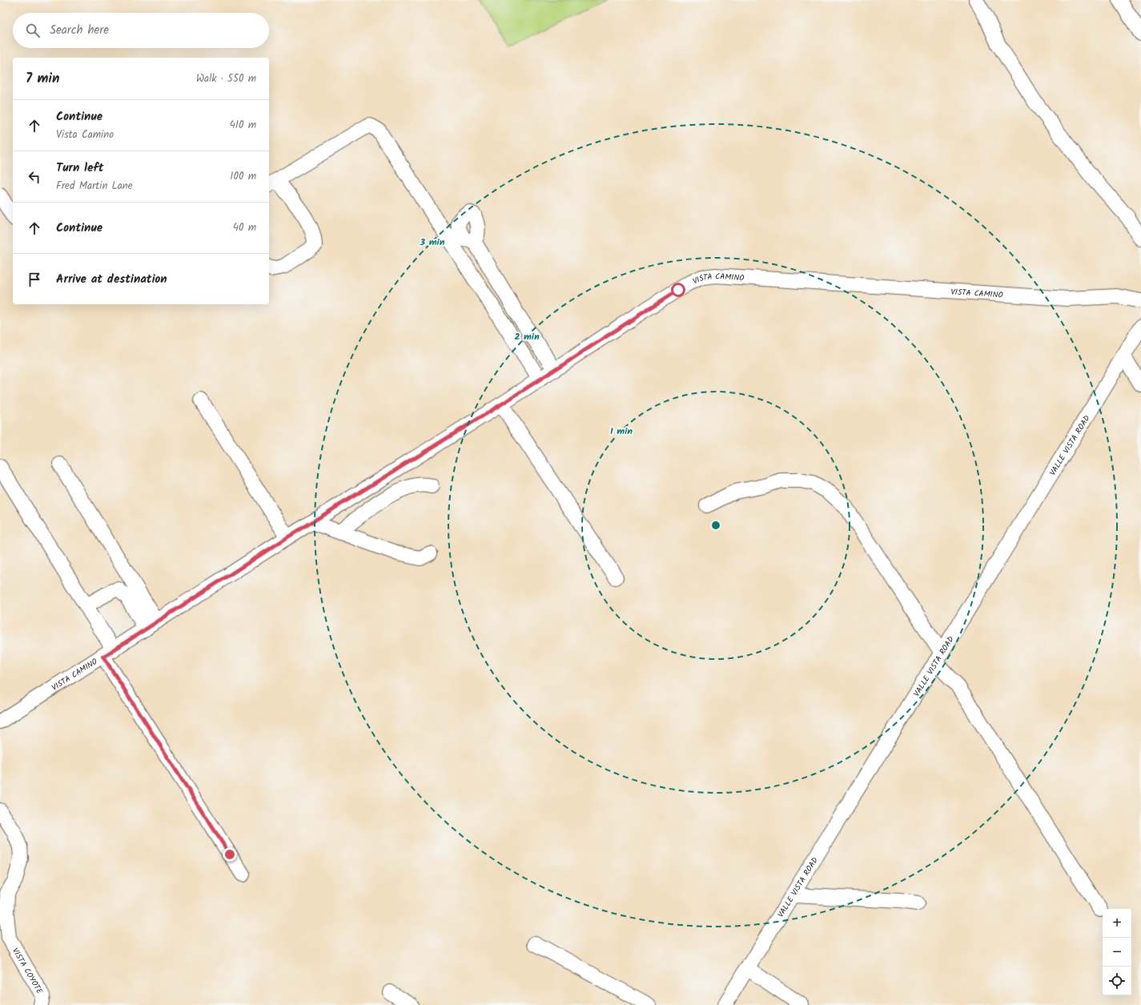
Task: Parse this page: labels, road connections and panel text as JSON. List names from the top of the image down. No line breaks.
{"streets":{"street":["VISTA CAMINO","VALLE VISTA ROAD","VISTA COYOTE"]},"page":{"search":"Search here","heading":["7 min","Walk · 550 m"],"list":[["Continue","Vista Camino","410 m"],["Turn left","Fred Martin Lane","100 m"],["Continue","40 m"],"Arrive at destination"],"map_buttons":["+","−"]},"rings":["3 min","2 min","1 min"]}
